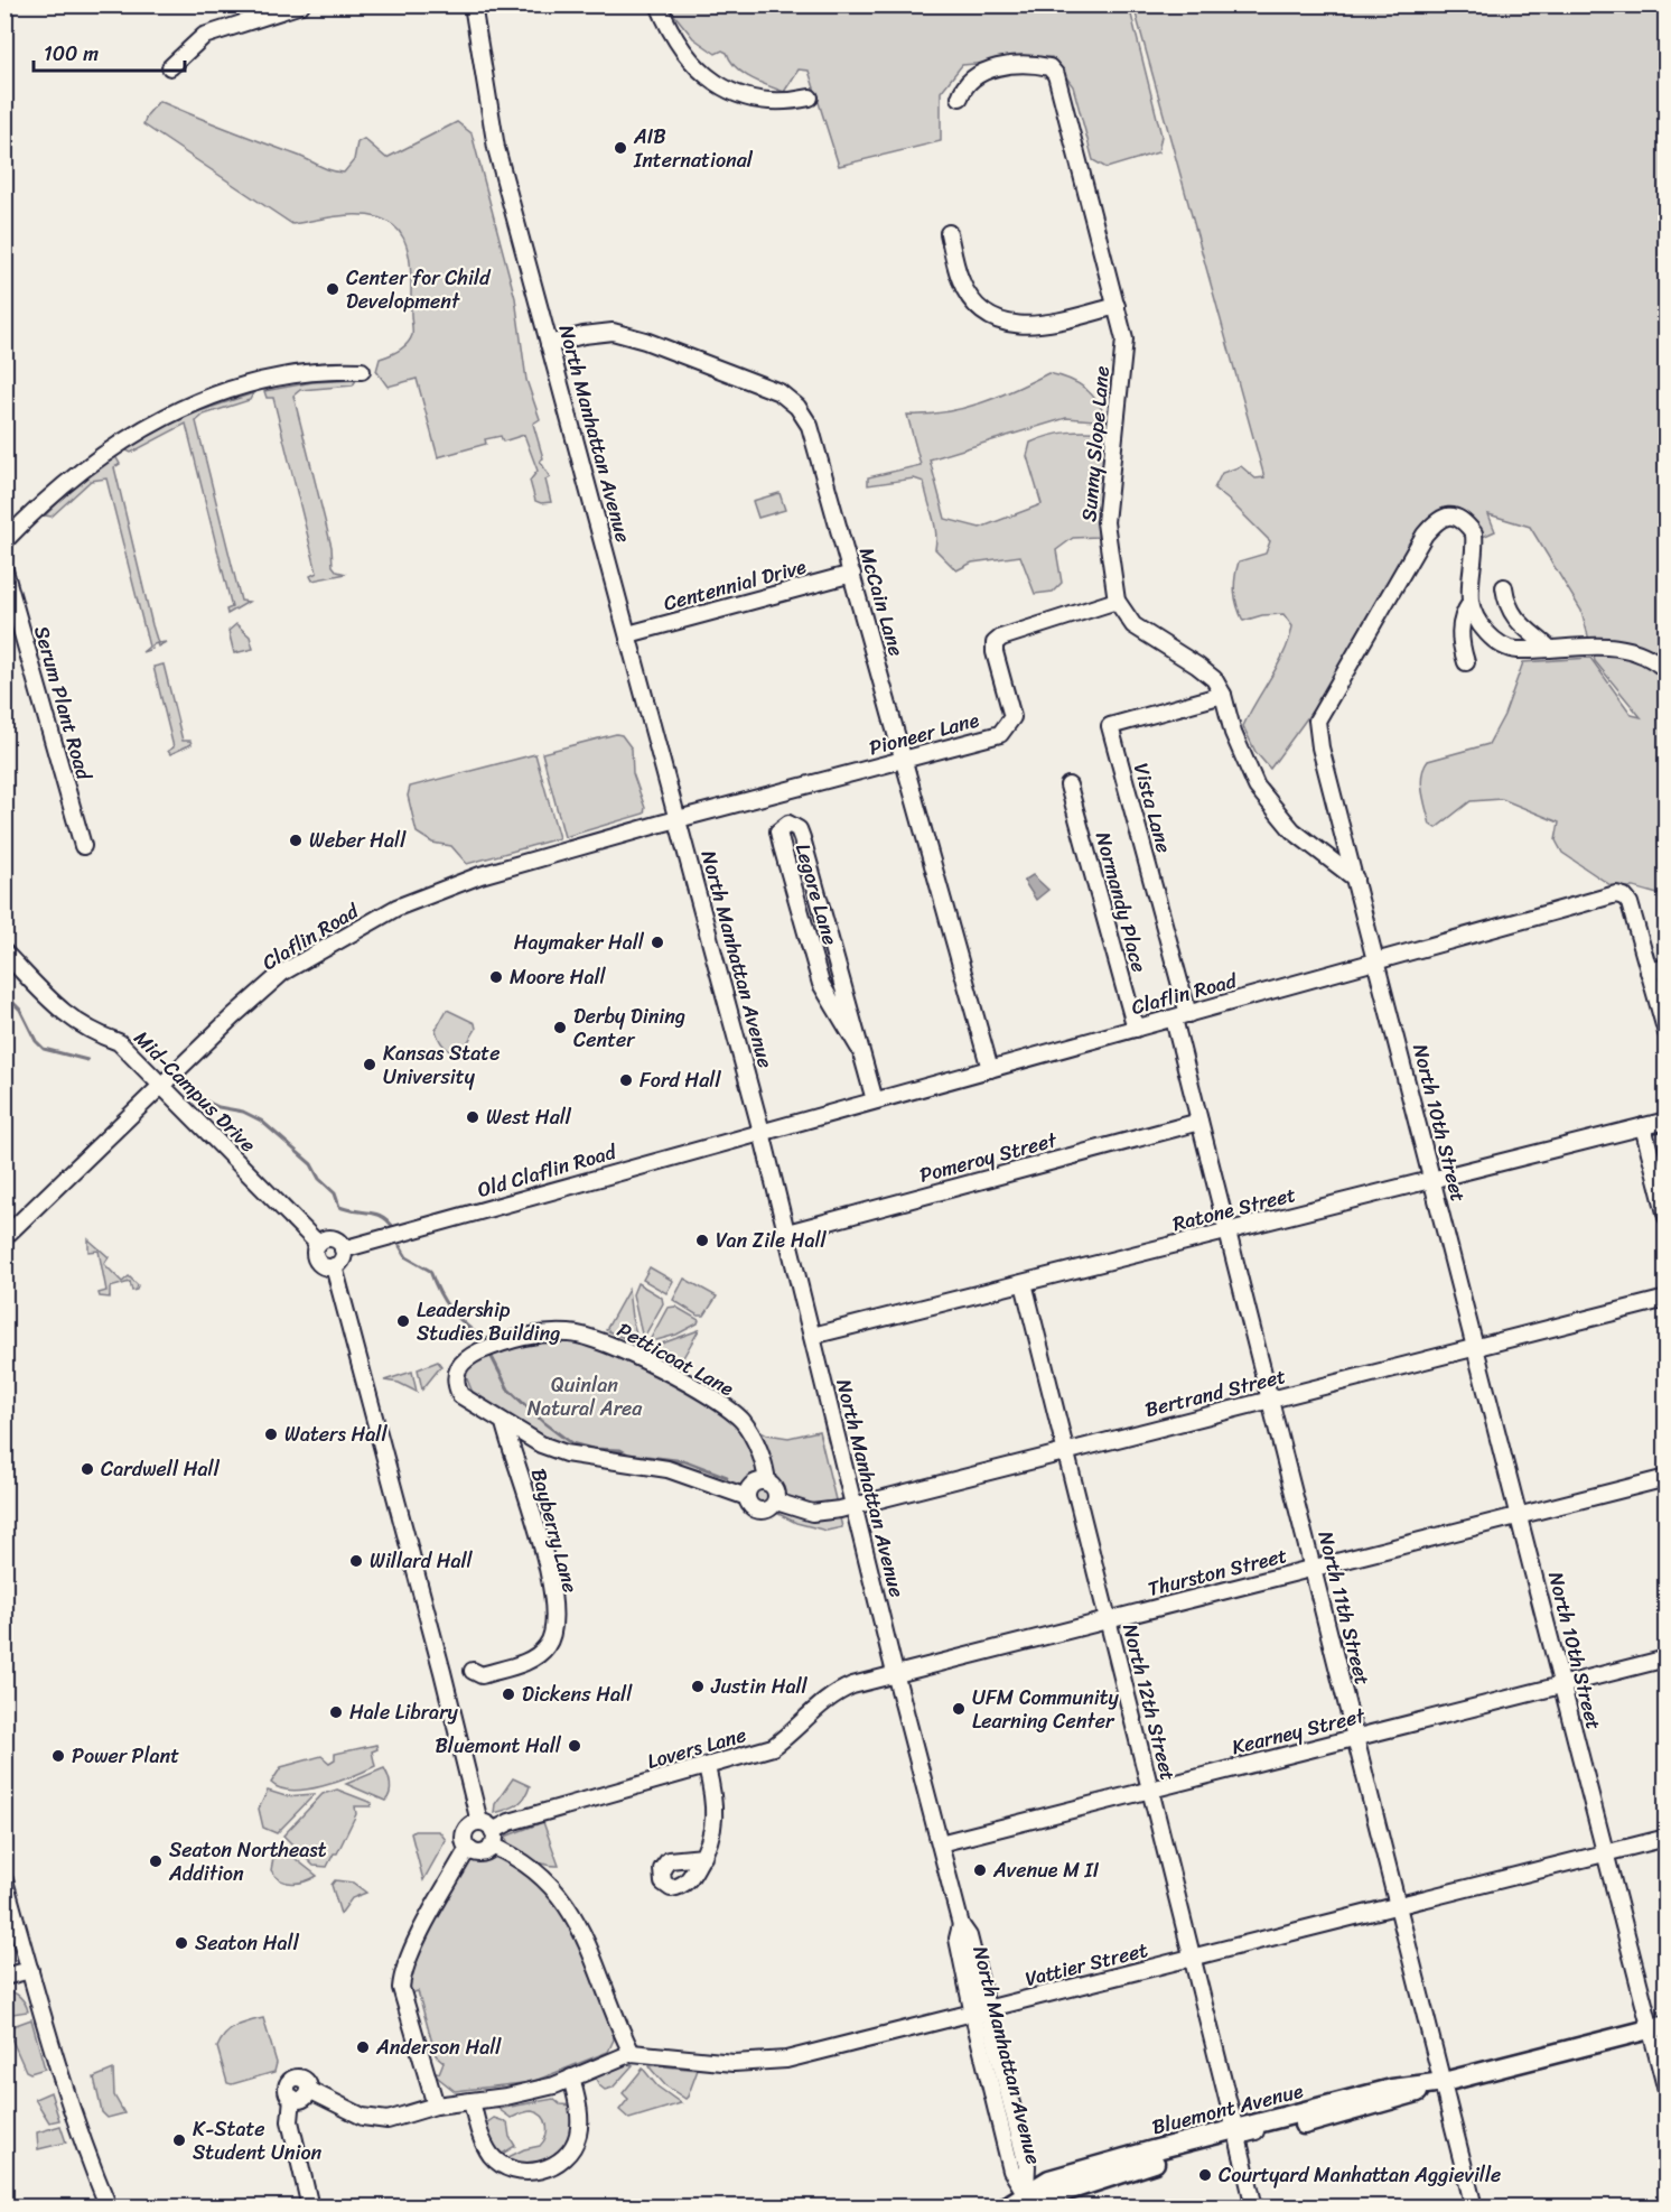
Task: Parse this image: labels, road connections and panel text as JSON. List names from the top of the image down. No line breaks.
{"streets":{"main road":["Bluemont Avenue"],"street":["North Manhattan Avenue","Sunny Slope Lane","Centennial Drive","McCain Lane","Serum Plant Road","Pioneer Lane","Vista Lane","Legore Lane","Normandy Place","Claflin Road","Mid-Campus Drive","North 10th Street","Pomeroy Street","Old Claflin Road","Ratone Street","Petticoat Lane","Bertrand Street","Bayberry Lane","Thurston Street","North 11th Street","North 12th Street","Kearney Street","Lovers Lane","Vattier Street"]},"crossings":[["North Manhattan Avenue","Centennial Drive"],["North Manhattan Avenue","McCain Lane"],["North Manhattan Avenue","Pioneer Lane"],["North Manhattan Avenue","Claflin Road"],["North Manhattan Avenue","Pomeroy Street"],["North Manhattan Avenue","Old Claflin Road"],["North Manhattan Avenue","Ratone Street"],["North Manhattan Avenue","Bertrand Street"],["North Manhattan Avenue","Thurston Street"],["North Manhattan Avenue","Kearney Street"],["North Manhattan Avenue","Lovers Lane"],["North Manhattan Avenue","Vattier Street"],["North Manhattan Avenue","Bluemont Avenue"],["Sunny Slope Lane","Pioneer Lane"],["Sunny Slope Lane","Vista Lane"],["Sunny Slope Lane","North 10th Street"],["Centennial Drive","McCain Lane"],["McCain Lane","Pioneer Lane"],["McCain Lane","Claflin Road"],["Pioneer Lane","Claflin Road"],["Vista Lane","Claflin Road"],["Vista Lane","North 11th Street"],["Legore Lane","Claflin Road"],["Normandy Place","Claflin Road"],["Claflin Road","Mid-Campus Drive"],["Claflin Road","North 10th Street"],["Claflin Road","Old Claflin Road"],["Claflin Road","North 11th Street"],["Mid-Campus Drive","Old Claflin Road"],["North 10th Street","Ratone Street"],["North 10th Street","Bertrand Street"],["North 10th Street","Thurston Street"],["North 10th Street","Kearney Street"],["North 10th Street","Vattier Street"],["North 10th Street","Bluemont Avenue"],["Pomeroy Street","North 11th Street"],["Ratone Street","North 11th Street"],["Ratone Street","North 12th Street"],["Petticoat Lane","Bertrand Street"],["Petticoat Lane","Bayberry Lane"],["Bertrand Street","North 11th Street"],["Bertrand Street","North 12th Street"],["Thurston Street","North 11th Street"],["Thurston Street","North 12th Street"],["Thurston Street","Lovers Lane"],["North 11th Street","Kearney Street"],["North 11th Street","Vattier Street"],["North 11th Street","Bluemont Avenue"],["North 12th Street","Kearney Street"],["North 12th Street","Vattier Street"],["North 12th Street","Bluemont Avenue"]],"parks":["Quinlan Natural Area"],"places":["AIB International","Center for Child Development","Weber Hall","Haymaker Hall","Moore Hall","Derby Dining Center","Kansas State University","Ford Hall","West Hall","Van Zile Hall","Leadership Studies Building","Waters Hall","Cardwell Hall","Willard Hall","Justin Hall","Dickens Hall","UFM Community Learning Center","Hale Library","Bluemont Hall","Power Plant","Seaton Northeast Addition","Avenue M II","Seaton Hall","Anderson Hall","K-State Student Union","Courtyard Manhattan Aggieville"],"scale_bar":"100 m"}
